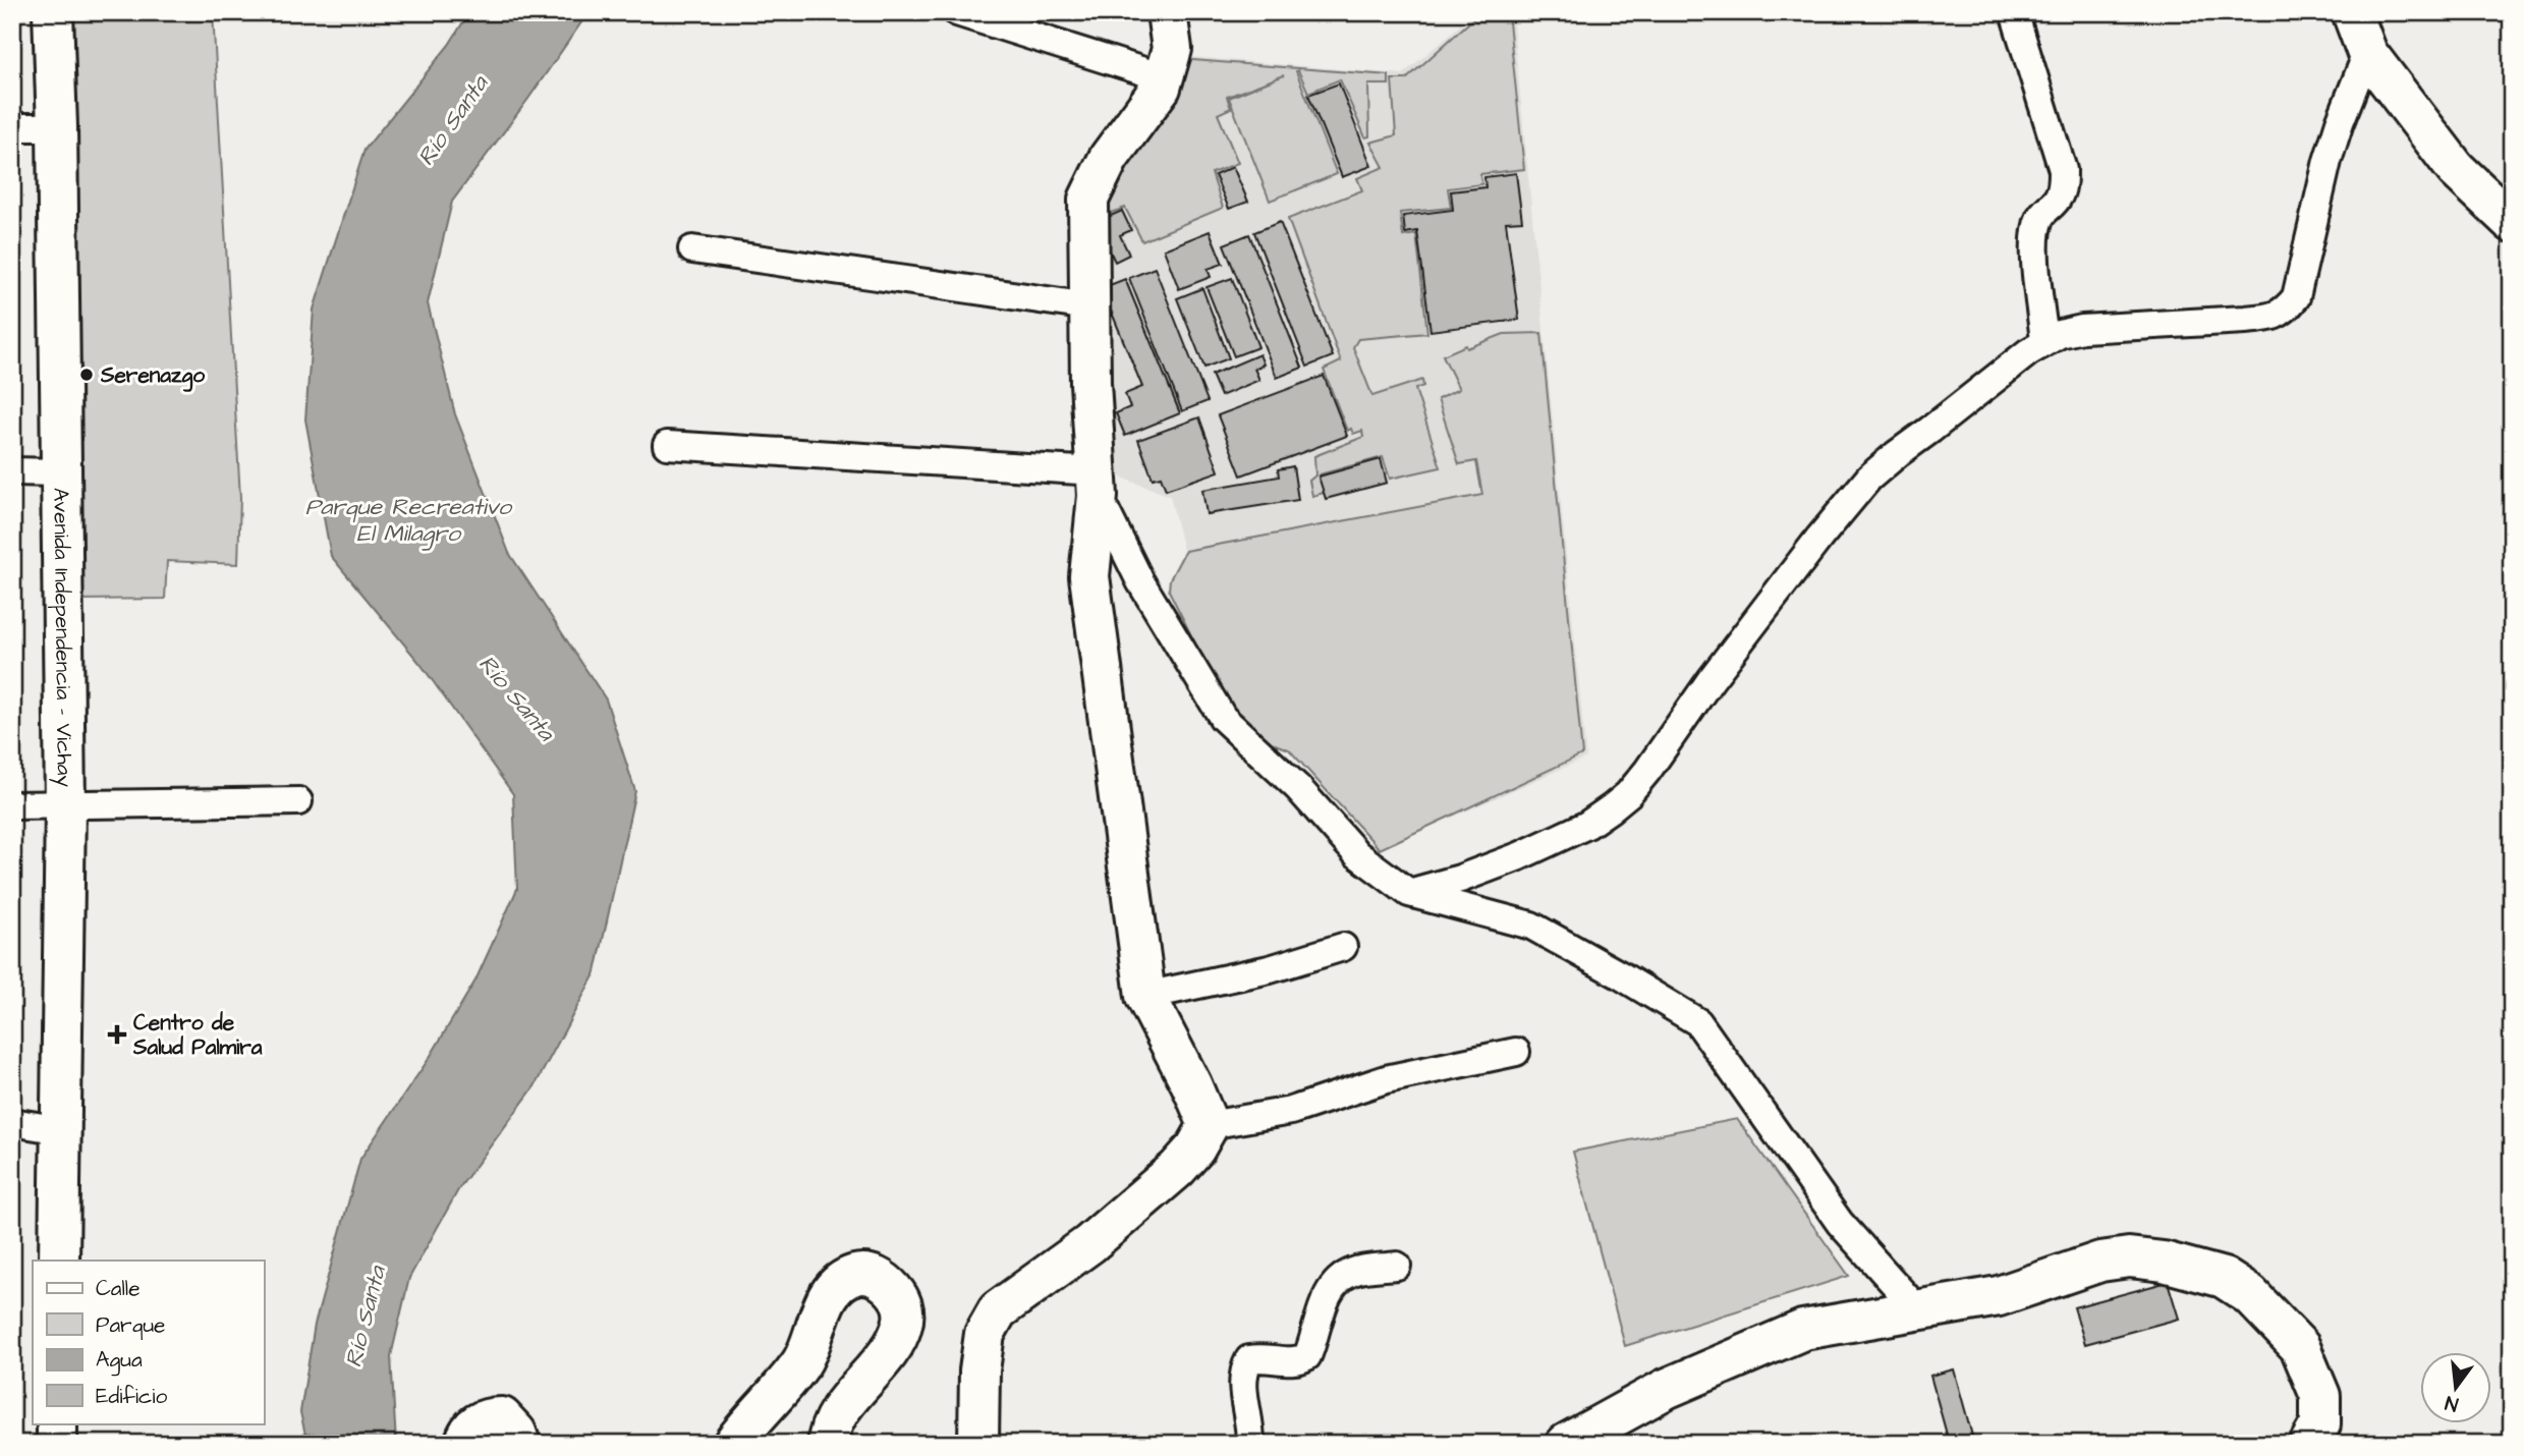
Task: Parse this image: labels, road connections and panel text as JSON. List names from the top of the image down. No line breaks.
{"streets":{"main road":["Avenida Independencia - Vichay"]},"water":["Río Santa","Parque Recreativo El Milagro"],"places":{"other":["Serenazgo"],"health":["Centro de Salud Palmira"]},"legend":["Calle","Parque","Agua","Edificio"],"north":"bottom"}
